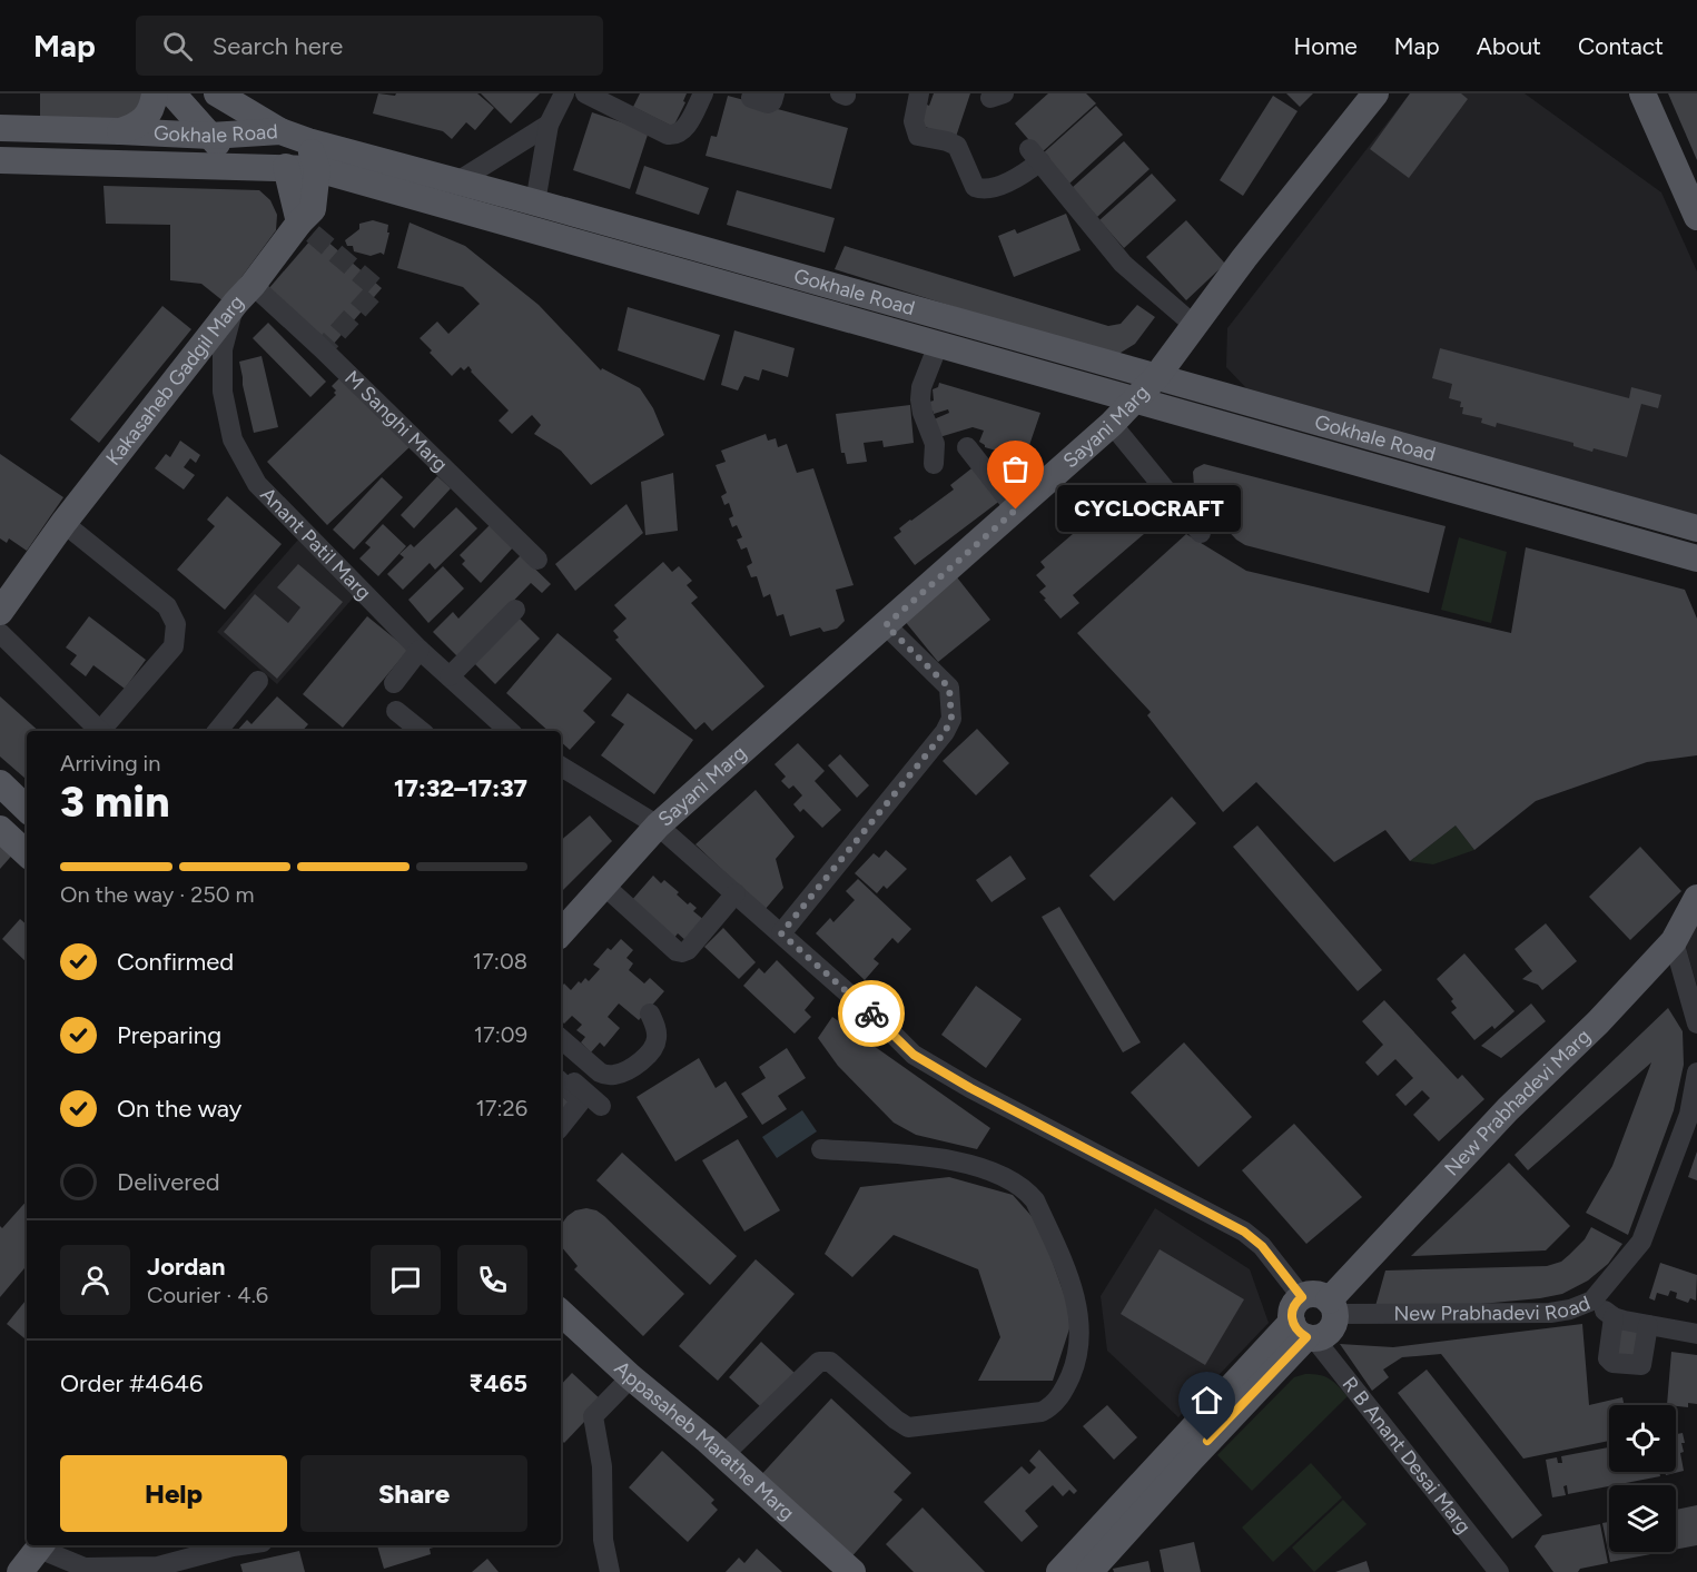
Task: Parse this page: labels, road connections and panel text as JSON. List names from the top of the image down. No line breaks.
{"streets":{"main road":["Gokhale Road","Kakasaheb Gadgil Marg","Sayani Marg","New Prabhadevi Marg","Appasaheb Marathe Marg"],"street":["M Sanghi Marg","Anant Patil Marg","New Prabhadevi Road","R B Anant Desai Marg"]},"crossings":[["Gokhale Road","Kakasaheb Gadgil Marg"],["Gokhale Road","Sayani Marg"],["Kakasaheb Gadgil Marg","M Sanghi Marg"],["Kakasaheb Gadgil Marg","Anant Patil Marg"],["M Sanghi Marg","Anant Patil Marg"],["New Prabhadevi Marg","New Prabhadevi Road"],["New Prabhadevi Marg","R B Anant Desai Marg"],["New Prabhadevi Road","R B Anant Desai Marg"]],"places":["CYCLOCRAFT"],"page":{"header":"Map","search":"Search here","nav":["Home","Map","About","Contact"],"bubble":"CYCLOCRAFT","heading":["3 min","Arriving in","17:32–17:37"],"panel":["Jordan","Courier · 4.6","Order #4646","₹465"],"bar":"On the way · 250 m","list":[["Confirmed","17:08"],["Preparing","17:09"],["On the way","17:26"],"Delivered"],"buttons":["Help","Share"]}}
